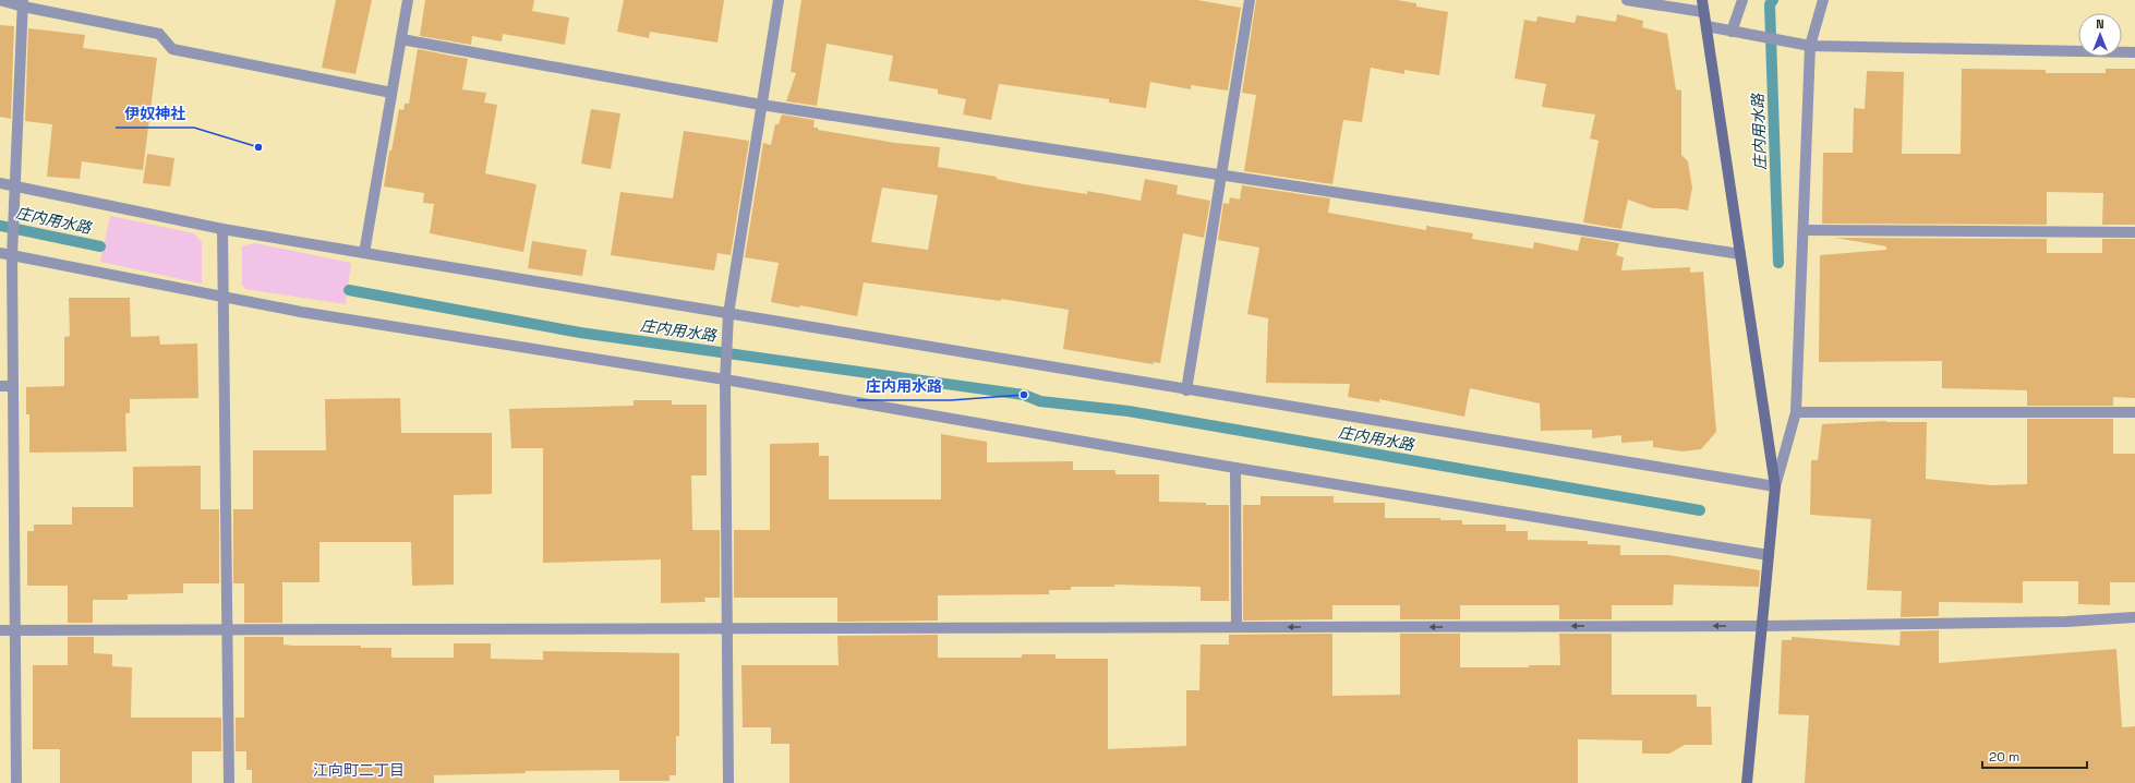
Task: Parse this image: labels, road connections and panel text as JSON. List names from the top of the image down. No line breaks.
{"districts":["江向町二丁目"],"water":["庄内用水路"],"places":["伊奴神社","庄内用水路"],"scale_bar":"20 m","north":"top"}
